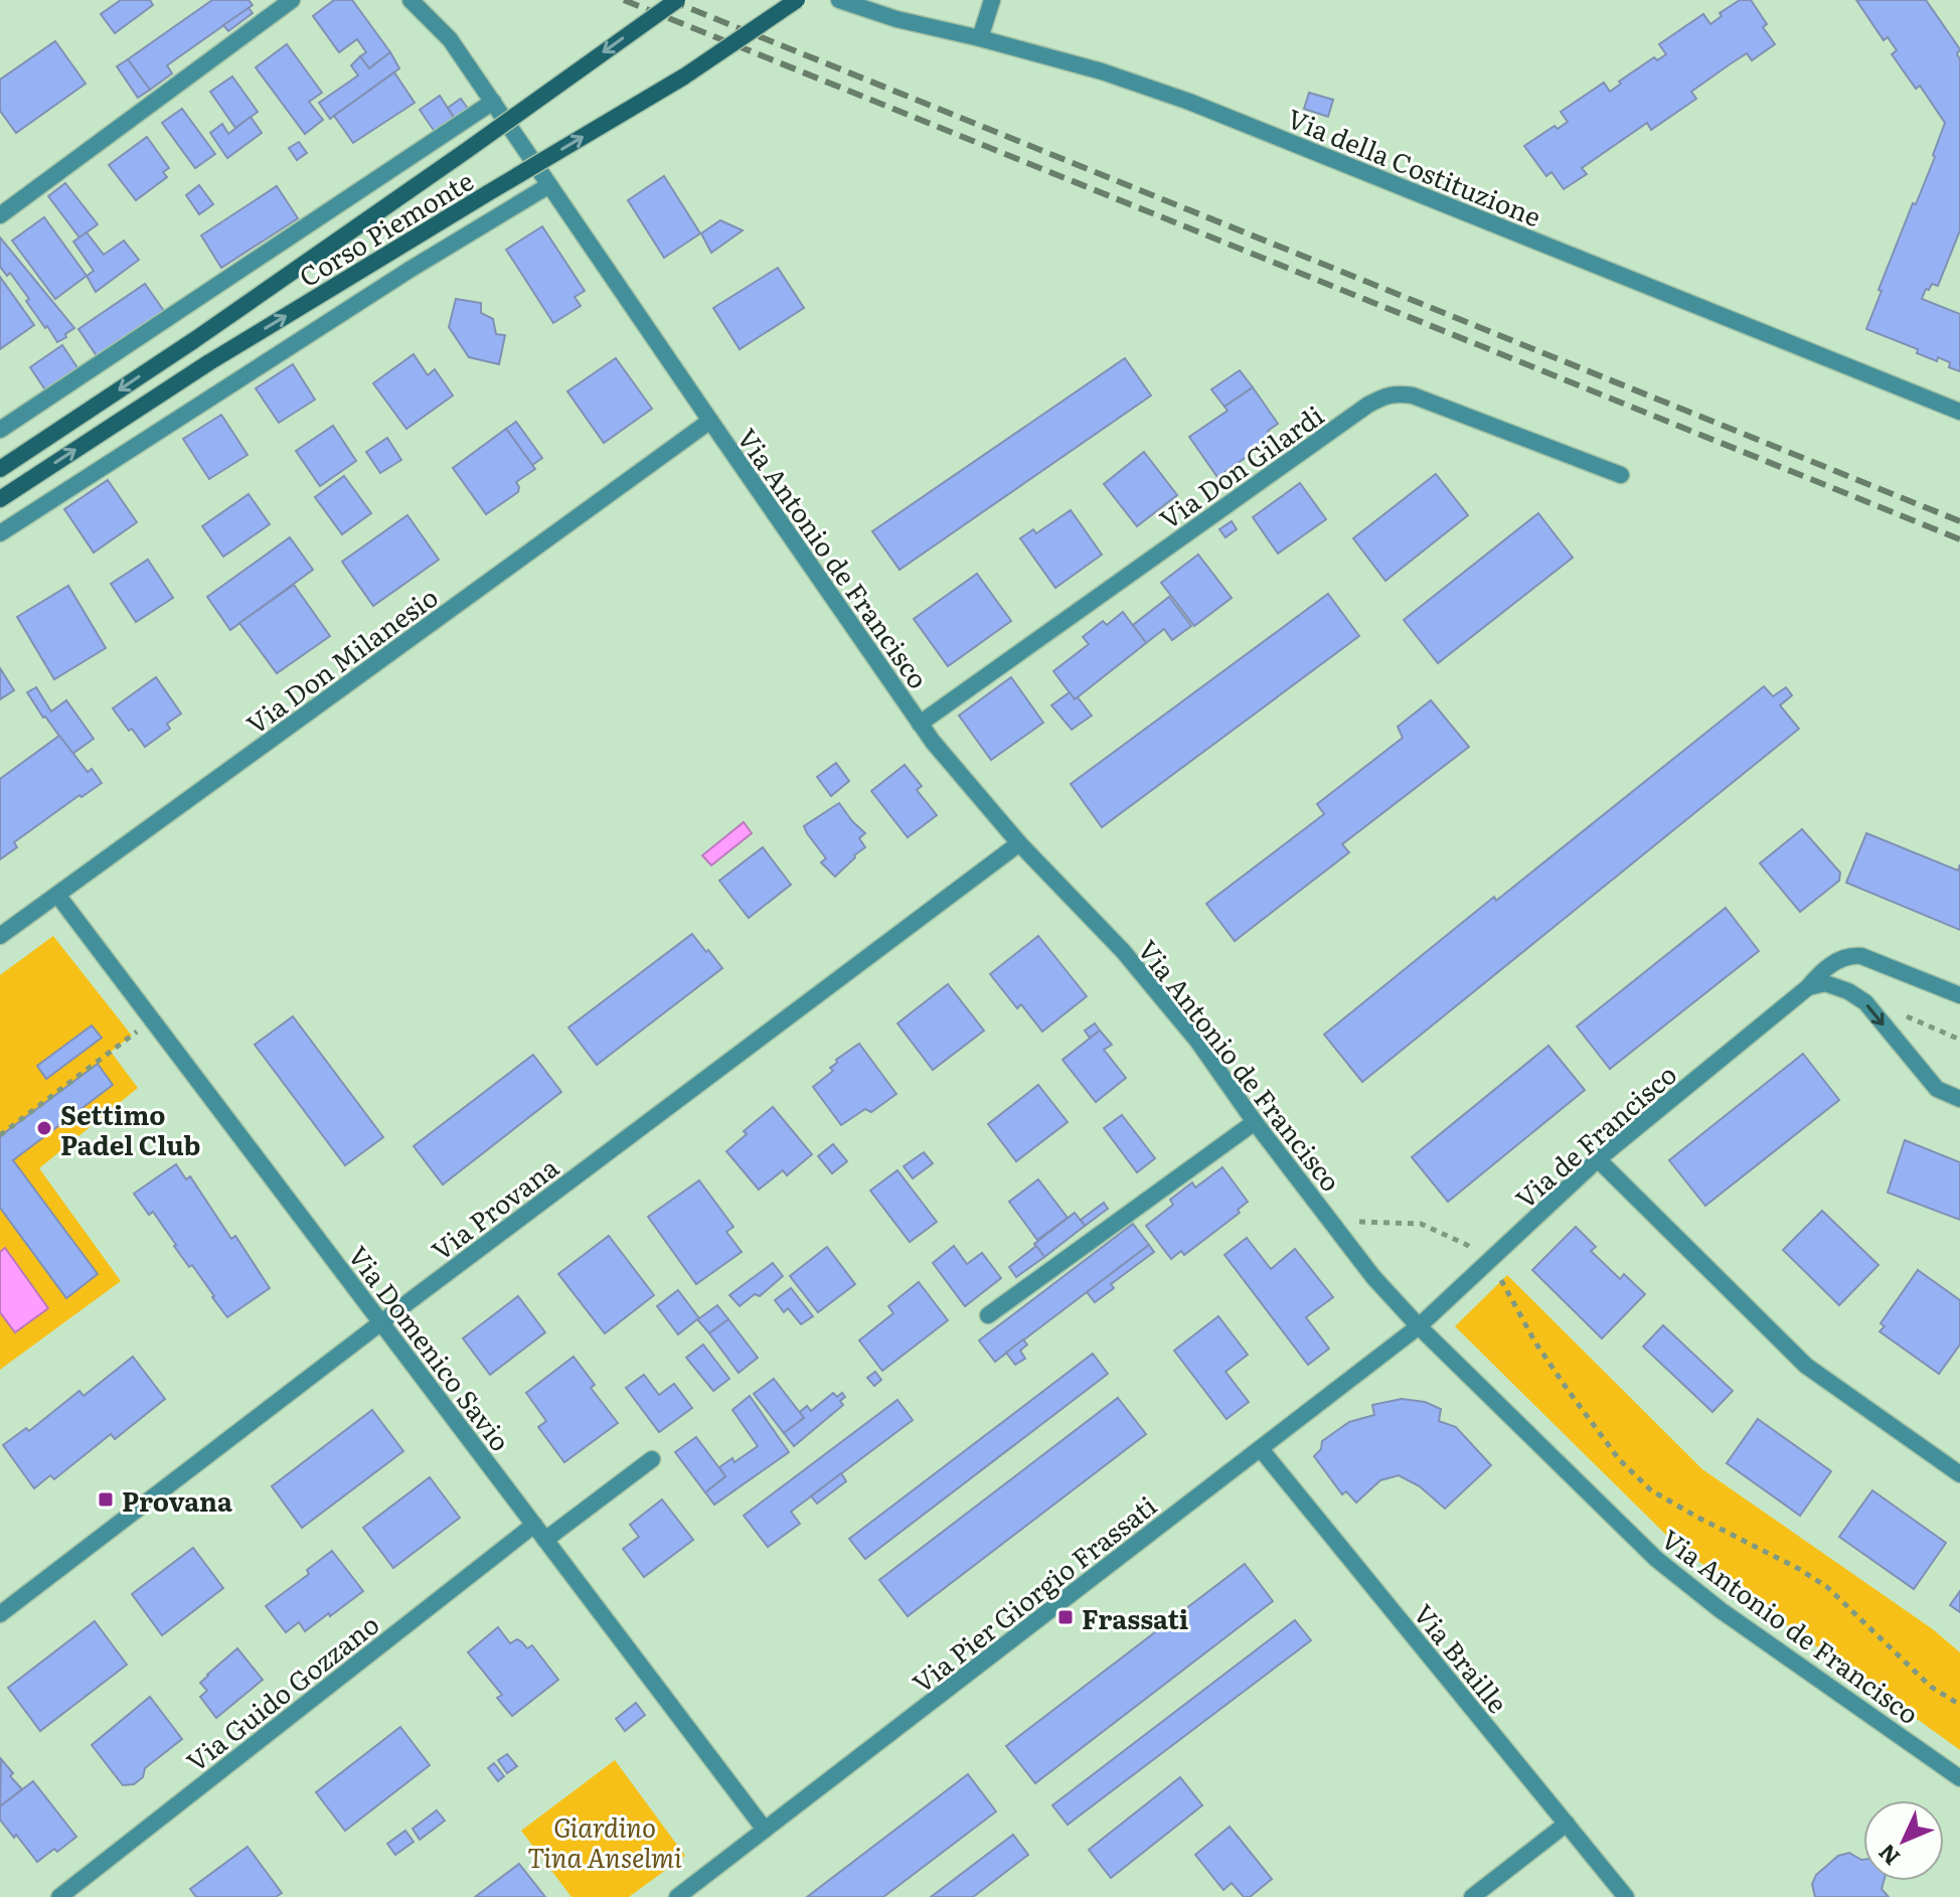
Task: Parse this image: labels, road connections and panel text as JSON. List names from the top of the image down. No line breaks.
{"streets":{"main road":["Corso Piemonte"],"street":["Via della Costituzione","Via Don Gilardi","Via Antonio de Francisco","Via Don Milanesio","Via de Francisco","Via Provana","Via Domenico Savio","Via Pier Giorgio Frassati","Via Braille","Via Guido Gozzano"]},"crossings":[["Corso Piemonte","Via Antonio de Francisco"],["Via Don Gilardi","Via Antonio de Francisco"],["Via Antonio de Francisco","Via Don Milanesio"],["Via Antonio de Francisco","Via de Francisco"],["Via Antonio de Francisco","Via Provana"],["Via Antonio de Francisco","Via Pier Giorgio Frassati"],["Via Don Milanesio","Via Domenico Savio"],["Via de Francisco","Via Pier Giorgio Frassati"],["Via Provana","Via Domenico Savio"],["Via Domenico Savio","Via Pier Giorgio Frassati"],["Via Domenico Savio","Via Guido Gozzano"],["Via Pier Giorgio Frassati","Via Braille"]],"parks":["Giardino Tina Anselmi"],"places":{"other":["Settimo Padel Club"],"transit":["Provana","Frassati"]},"north":"bottom left"}
